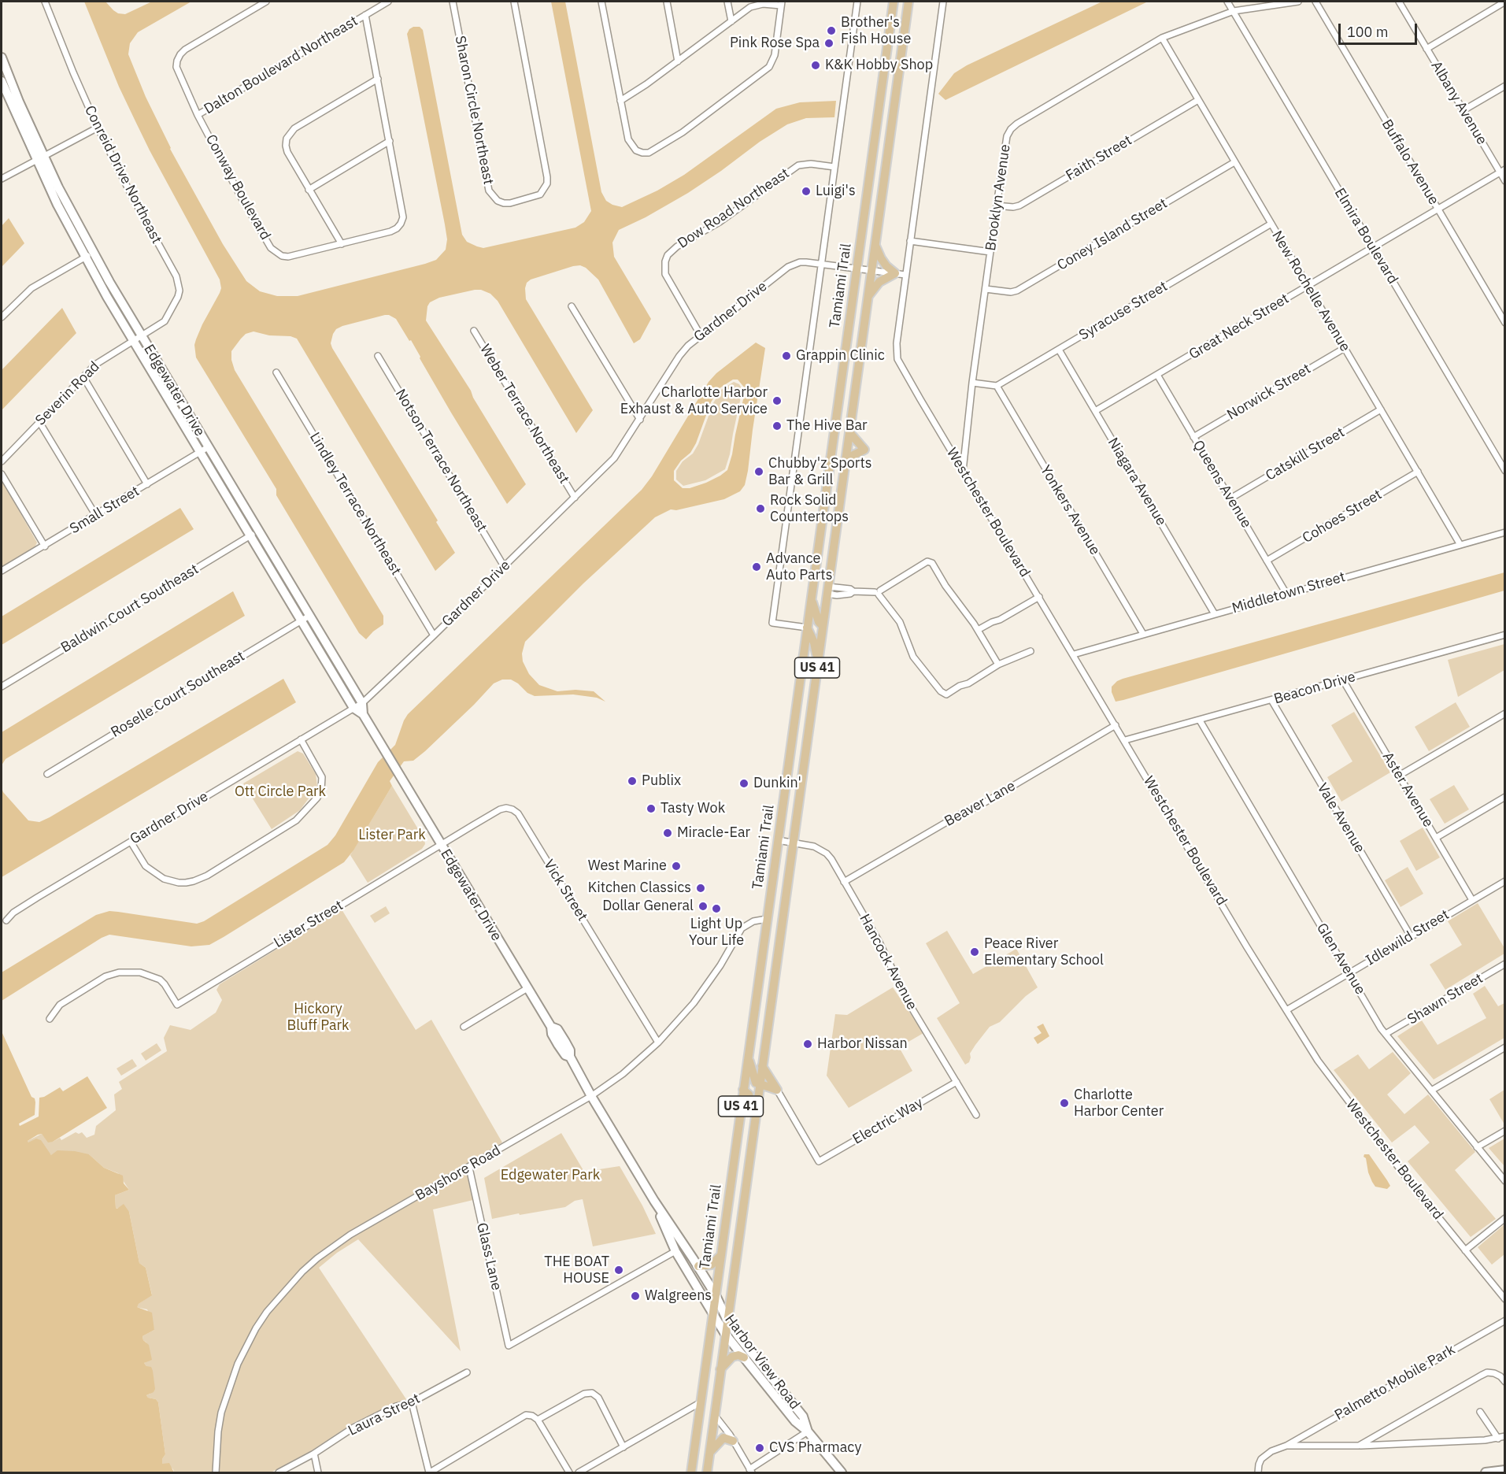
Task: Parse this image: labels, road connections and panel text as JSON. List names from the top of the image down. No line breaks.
{"streets":{"main road":["Tamiami Trail","US 41"],"street":["Dalton Boulevard Northeast","Albany Avenue","Sharon Circle Northeast","Faith Street","Buffalo Avenue","Conreid Drive Northeast","Conway Boulevard","Brooklyn Avenue","Dow Road Northeast","Coney Island Street","Elmira Boulevard","New Rochelle Avenue","Syracuse Street","Gardner Drive","Great Neck Street","Edgewater Drive","Norwick Street","Severin Road","Weber Terrace Northeast","Catskill Street","Notson Terrace Northeast","Niagara Avenue","Queens Avenue","Lindley Terrace Northeast","Small Street","Yonkers Avenue","Westchester Boulevard","Cohoes Street","Middletown Street","Baldwin Court Southeast","Beacon Drive","Roselle Court Southeast","Aster Avenue","Beaver Lane","Vale Avenue","Vick Street","Lister Street","Idlewild Street","Glen Avenue","Hancock Avenue","Shawn Street","Electric Way","Bayshore Road","Glass Lane","Harbor View Road","Palmetto Mobile Park","Laura Street"]},"crossings":[["Dalton Boulevard Northeast","Conway Boulevard"],["Albany Avenue","Great Neck Street"],["Faith Street","Brooklyn Avenue"],["Faith Street","New Rochelle Avenue"],["Buffalo Avenue","Great Neck Street"],["Conreid Drive Northeast","Edgewater Drive"],["Conreid Drive Northeast","Severin Road"],["Brooklyn Avenue","Coney Island Street"],["Brooklyn Avenue","Elmira Boulevard"],["Brooklyn Avenue","New Rochelle Avenue"],["Brooklyn Avenue","Westchester Boulevard"],["Dow Road Northeast","Tamiami Trail"],["Dow Road Northeast","Gardner Drive"],["Coney Island Street","New Rochelle Avenue"],["Elmira Boulevard","Great Neck Street"],["Tamiami Trail","Gardner Drive"],["Tamiami Trail","Edgewater Drive"],["Tamiami Trail","Hancock Avenue"],["Tamiami Trail","Bayshore Road"],["Tamiami Trail","Harbor View Road"],["New Rochelle Avenue","Syracuse Street"],["New Rochelle Avenue","Great Neck Street"],["New Rochelle Avenue","Norwick Street"],["New Rochelle Avenue","Catskill Street"],["New Rochelle Avenue","Cohoes Street"],["New Rochelle Avenue","Middletown Street"],["Syracuse Street","Niagara Avenue"],["Syracuse Street","Yonkers Avenue"],["Gardner Drive","Edgewater Drive"],["Gardner Drive","Weber Terrace Northeast"],["Gardner Drive","Notson Terrace Northeast"],["Gardner Drive","Lindley Terrace Northeast"],["Gardner Drive","Westchester Boulevard"],["Great Neck Street","Niagara Avenue"],["Great Neck Street","Queens Avenue"],["Edgewater Drive","Severin Road"],["Edgewater Drive","Small Street"],["Edgewater Drive","Baldwin Court Southeast"],["Edgewater Drive","Roselle Court Southeast"],["Edgewater Drive","Vick Street"],["Edgewater Drive","Lister Street"],["Edgewater Drive","Bayshore Road"],["Edgewater Drive","Glass Lane"],["Edgewater Drive","Harbor View Road"],["Norwick Street","Queens Avenue"],["Catskill Street","Queens Avenue"],["Niagara Avenue","Middletown Street"],["Queens Avenue","Cohoes Street"],["Queens Avenue","Middletown Street"],["Yonkers Avenue","Middletown Street"],["Westchester Boulevard","Middletown Street"],["Westchester Boulevard","Beacon Drive"],["Westchester Boulevard","Beaver Lane"],["Westchester Boulevard","Idlewild Street"],["Beacon Drive","Aster Avenue"],["Beacon Drive","Vale Avenue"],["Beacon Drive","Glen Avenue"],["Aster Avenue","Idlewild Street"],["Beaver Lane","Hancock Avenue"],["Vale Avenue","Idlewild Street"],["Vick Street","Lister Street"],["Vick Street","Bayshore Road"],["Idlewild Street","Glen Avenue"],["Glen Avenue","Shawn Street"],["Hancock Avenue","Electric Way"],["Bayshore Road","Glass Lane"]],"parks":["Ott Circle Park","Lister Park","Hickory Bluff Park","Edgewater Park"],"places":["Brother's Fish House","Pink Rose Spa","K&K Hobby Shop","Luigi's","Grappin Clinic","Charlotte Harbor Exhaust & Auto Service","The Hive Bar","Chubby'z Sports Bar & Grill","Rock Solid Countertops","Advance Auto Parts","Publix","Dunkin'","Tasty Wok","Miracle-Ear","West Marine","Kitchen Classics","Dollar General","Light Up Your Life","Peace River Elementary School","Harbor Nissan","Charlotte Harbor Center","THE BOAT HOUSE","Walgreens","CVS Pharmacy"],"scale_bar":"100 m"}
